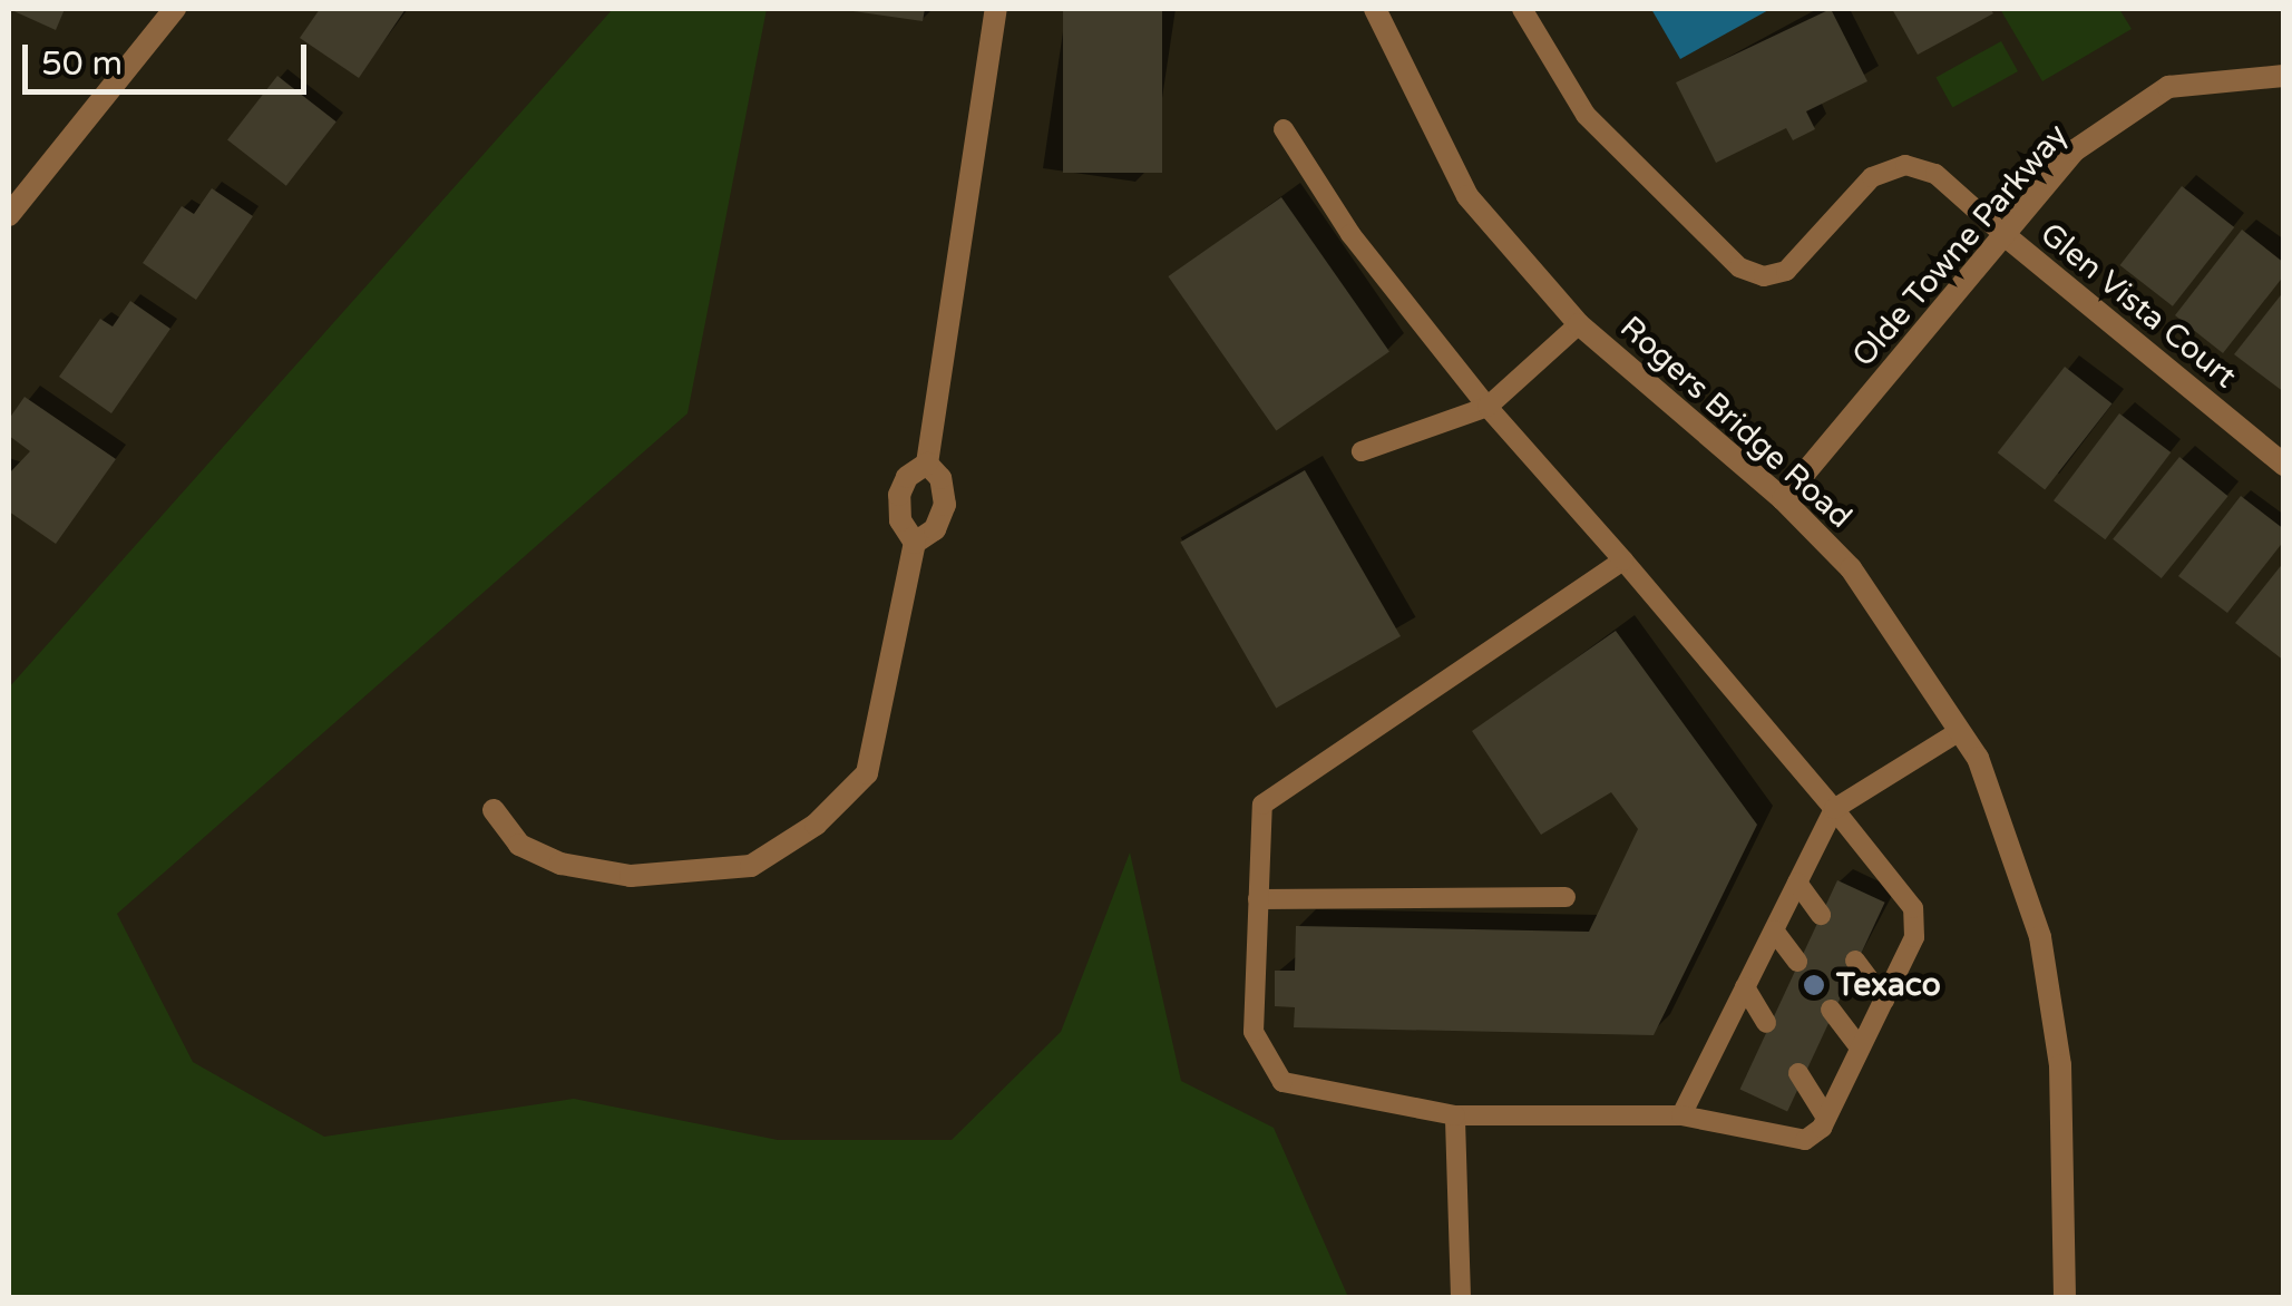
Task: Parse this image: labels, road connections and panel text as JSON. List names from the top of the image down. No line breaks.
{"streets":{"street":["Olde Towne Parkway","Glen Vista Court","Rogers Bridge Road"]},"crossings":[["Olde Towne Parkway","Glen Vista Court"],["Olde Towne Parkway","Rogers Bridge Road"]],"places":["Texaco"],"scale_bar":"50 m"}
